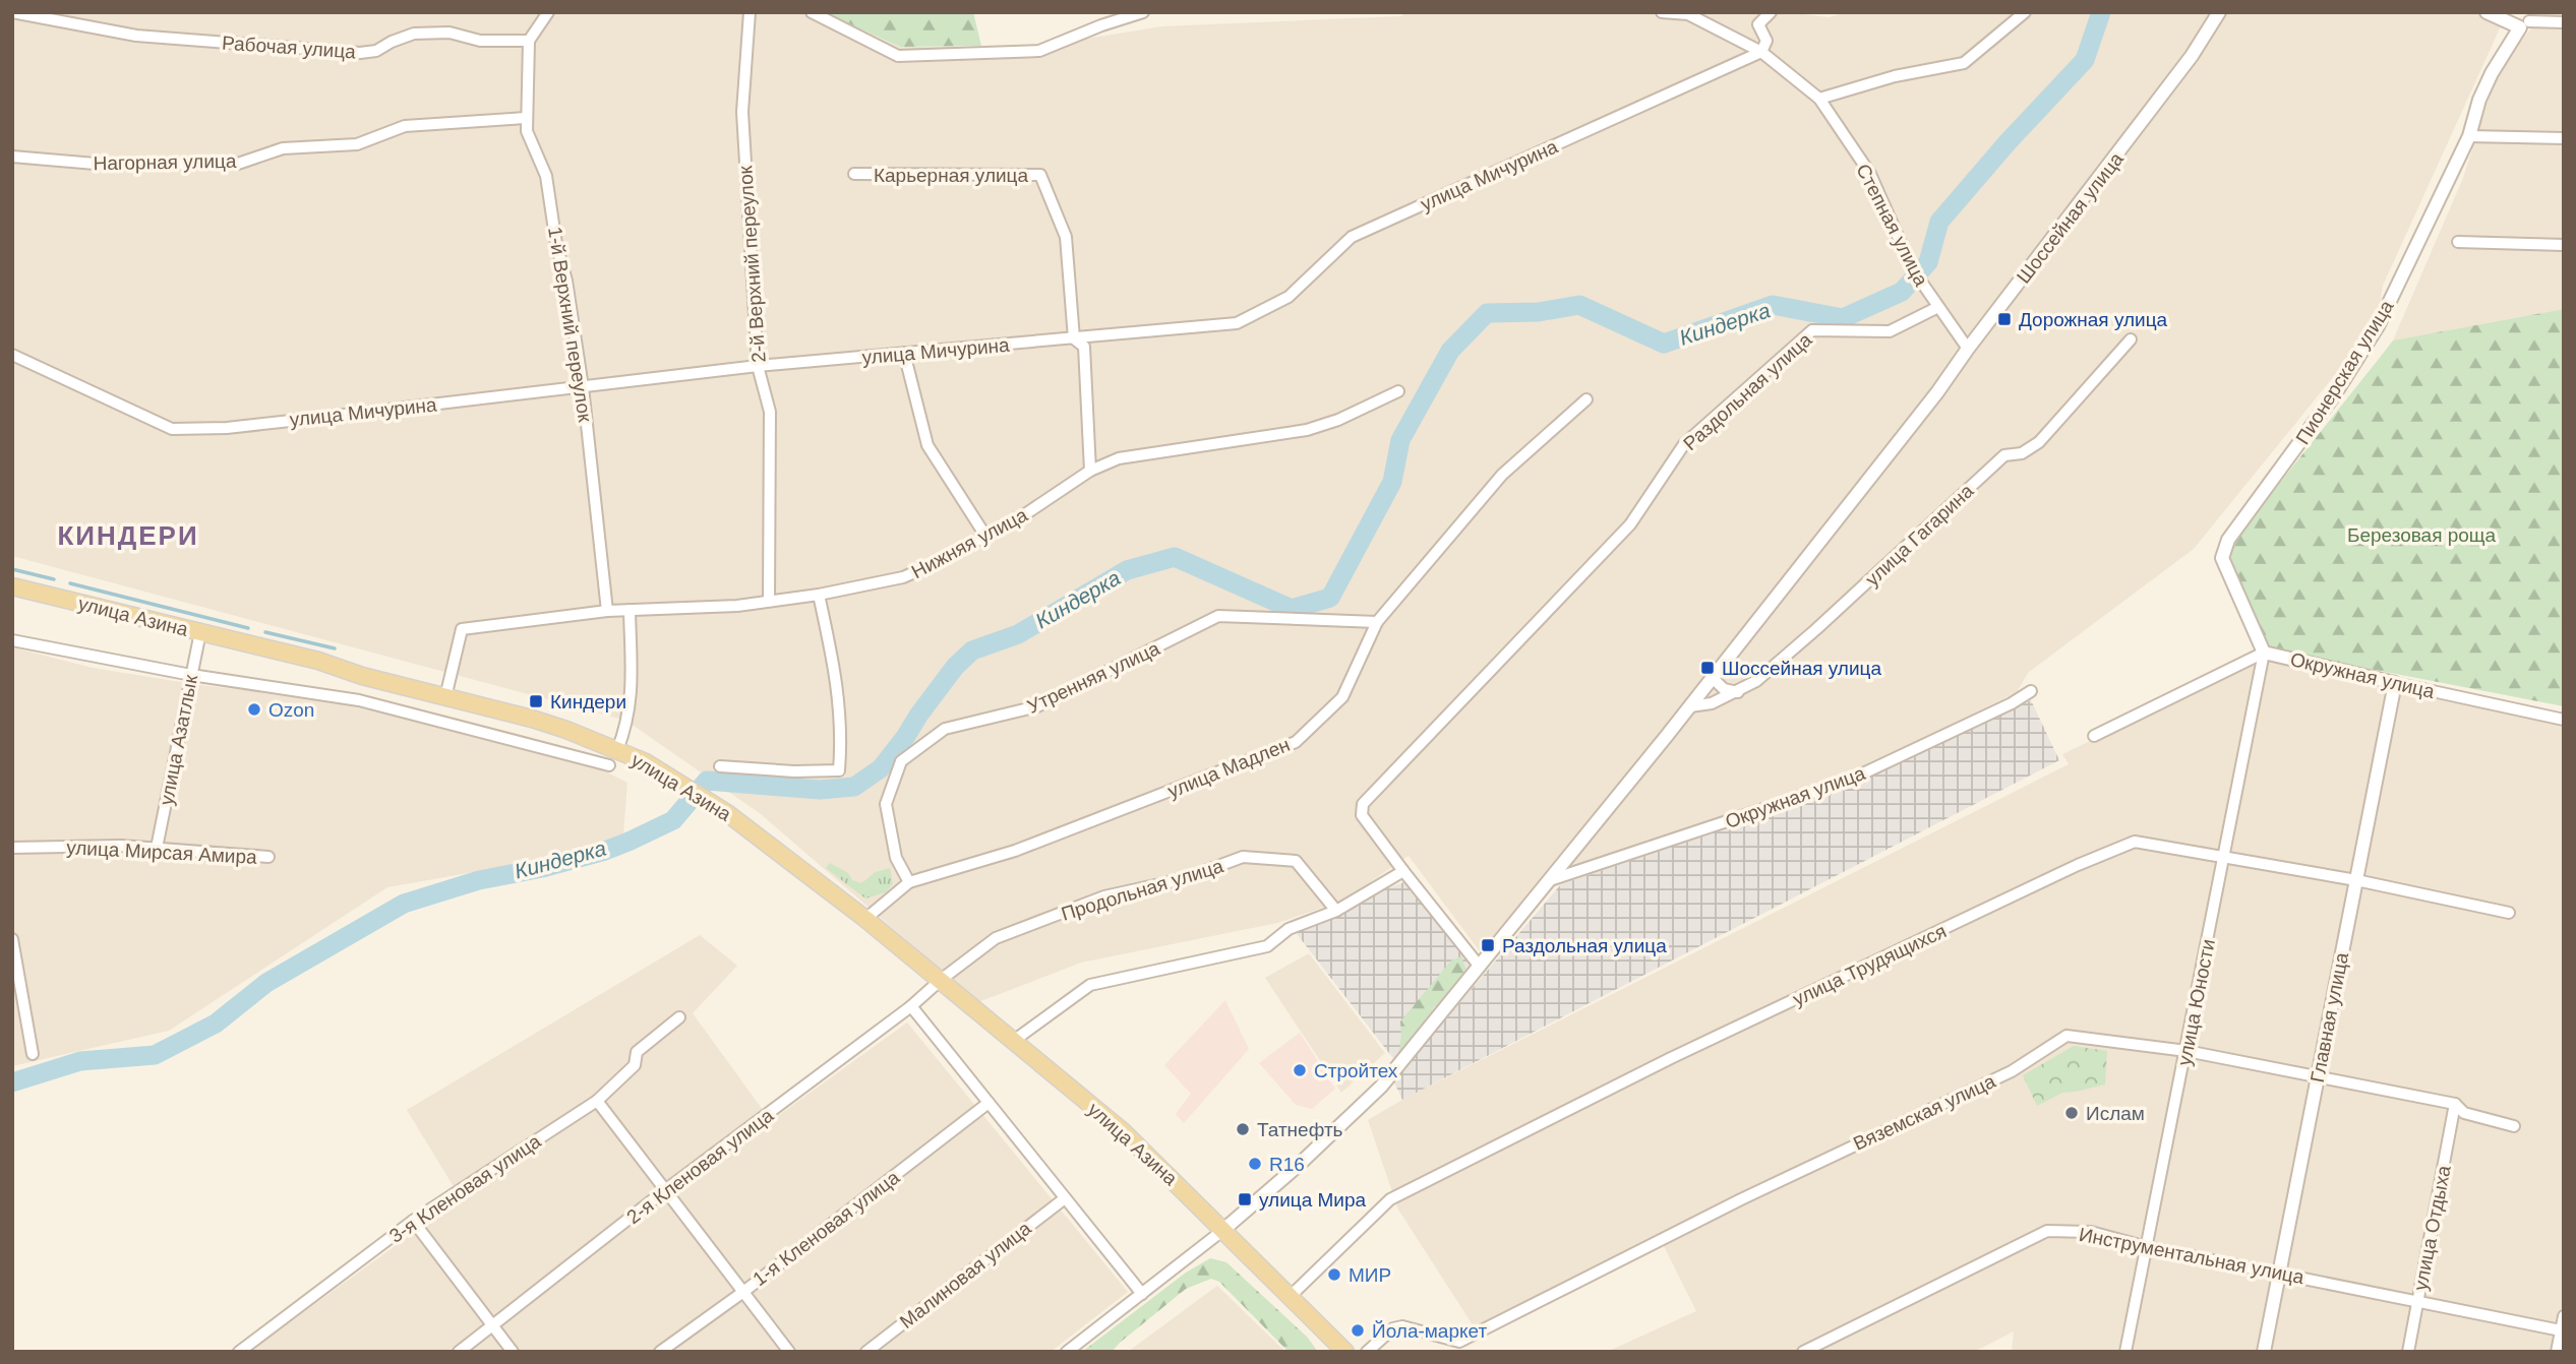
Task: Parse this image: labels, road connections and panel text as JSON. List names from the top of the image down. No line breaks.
{"streets":{"main road":["улица Азина"],"street":["Рабочая улица","Нагорная улица","Карьерная улица","улица Мичурина","Шоссейная улица","Степная улица","2-й Верхний переулок","1-й Верхний переулок","Пионерская улица","Раздольная улица","улица Гагарина","Нижняя улица","Окружная улица","Утренняя улица","улица Азатлык","улица Мадлен","улица Мирсая Амира","Продольная улица","улица Трудящихся","улица Юности","Главная улица","Вяземская улица","2-я Кленовая улица","3-я Кленовая улица","1-я Кленовая улица","улица Отдыха","Инструментальная улица","Малиновая улица"]},"crossings":[["Рабочая улица","1-й Верхний переулок"],["Нагорная улица","1-й Верхний переулок"],["Карьерная улица","улица Мичурина"],["Карьерная улица","Нижняя улица"],["улица Мичурина","2-й Верхний переулок"],["улица Мичурина","1-й Верхний переулок"],["Шоссейная улица","Степная улица"],["Шоссейная улица","Раздольная улица"],["Шоссейная улица","улица Гагарина"],["Шоссейная улица","улица Азина"],["Шоссейная улица","Окружная улица"],["Степная улица","Раздольная улица"],["2-й Верхний переулок","Нижняя улица"],["1-й Верхний переулок","Нижняя улица"],["Пионерская улица","Окружная улица"],["Пионерская улица","улица Юности"],["Нижняя улица","улица Азина"],["улица Азина","улица Азатлык"],["улица Азина","улица Мадлен"],["улица Азина","Продольная улица"],["улица Азина","2-я Кленовая улица"],["Окружная улица","улица Юности"],["Окружная улица","Главная улица"],["Утренняя улица","улица Мадлен"],["улица Азатлык","улица Мирсая Амира"],["Продольная улица","2-я Кленовая улица"],["улица Трудящихся","улица Юности"],["улица Трудящихся","Главная улица"],["улица Юности","Вяземская улица"],["улица Юности","Инструментальная улица"],["Главная улица","Вяземская улица"],["Главная улица","Инструментальная улица"],["Вяземская улица","улица Отдыха"],["улица Отдыха","Инструментальная улица"]],"districts":["КИНДЕРИ"],"water":["Киндерка"],"parks":["Березовая роща"],"places":{"transit":["Дорожная улица","Шоссейная улица","Киндери","Раздольная улица","улица Мира"],"other":["Ozon","Стройтех","Ислам","Татнефть","R16","МИР","Йола-маркет"]}}
